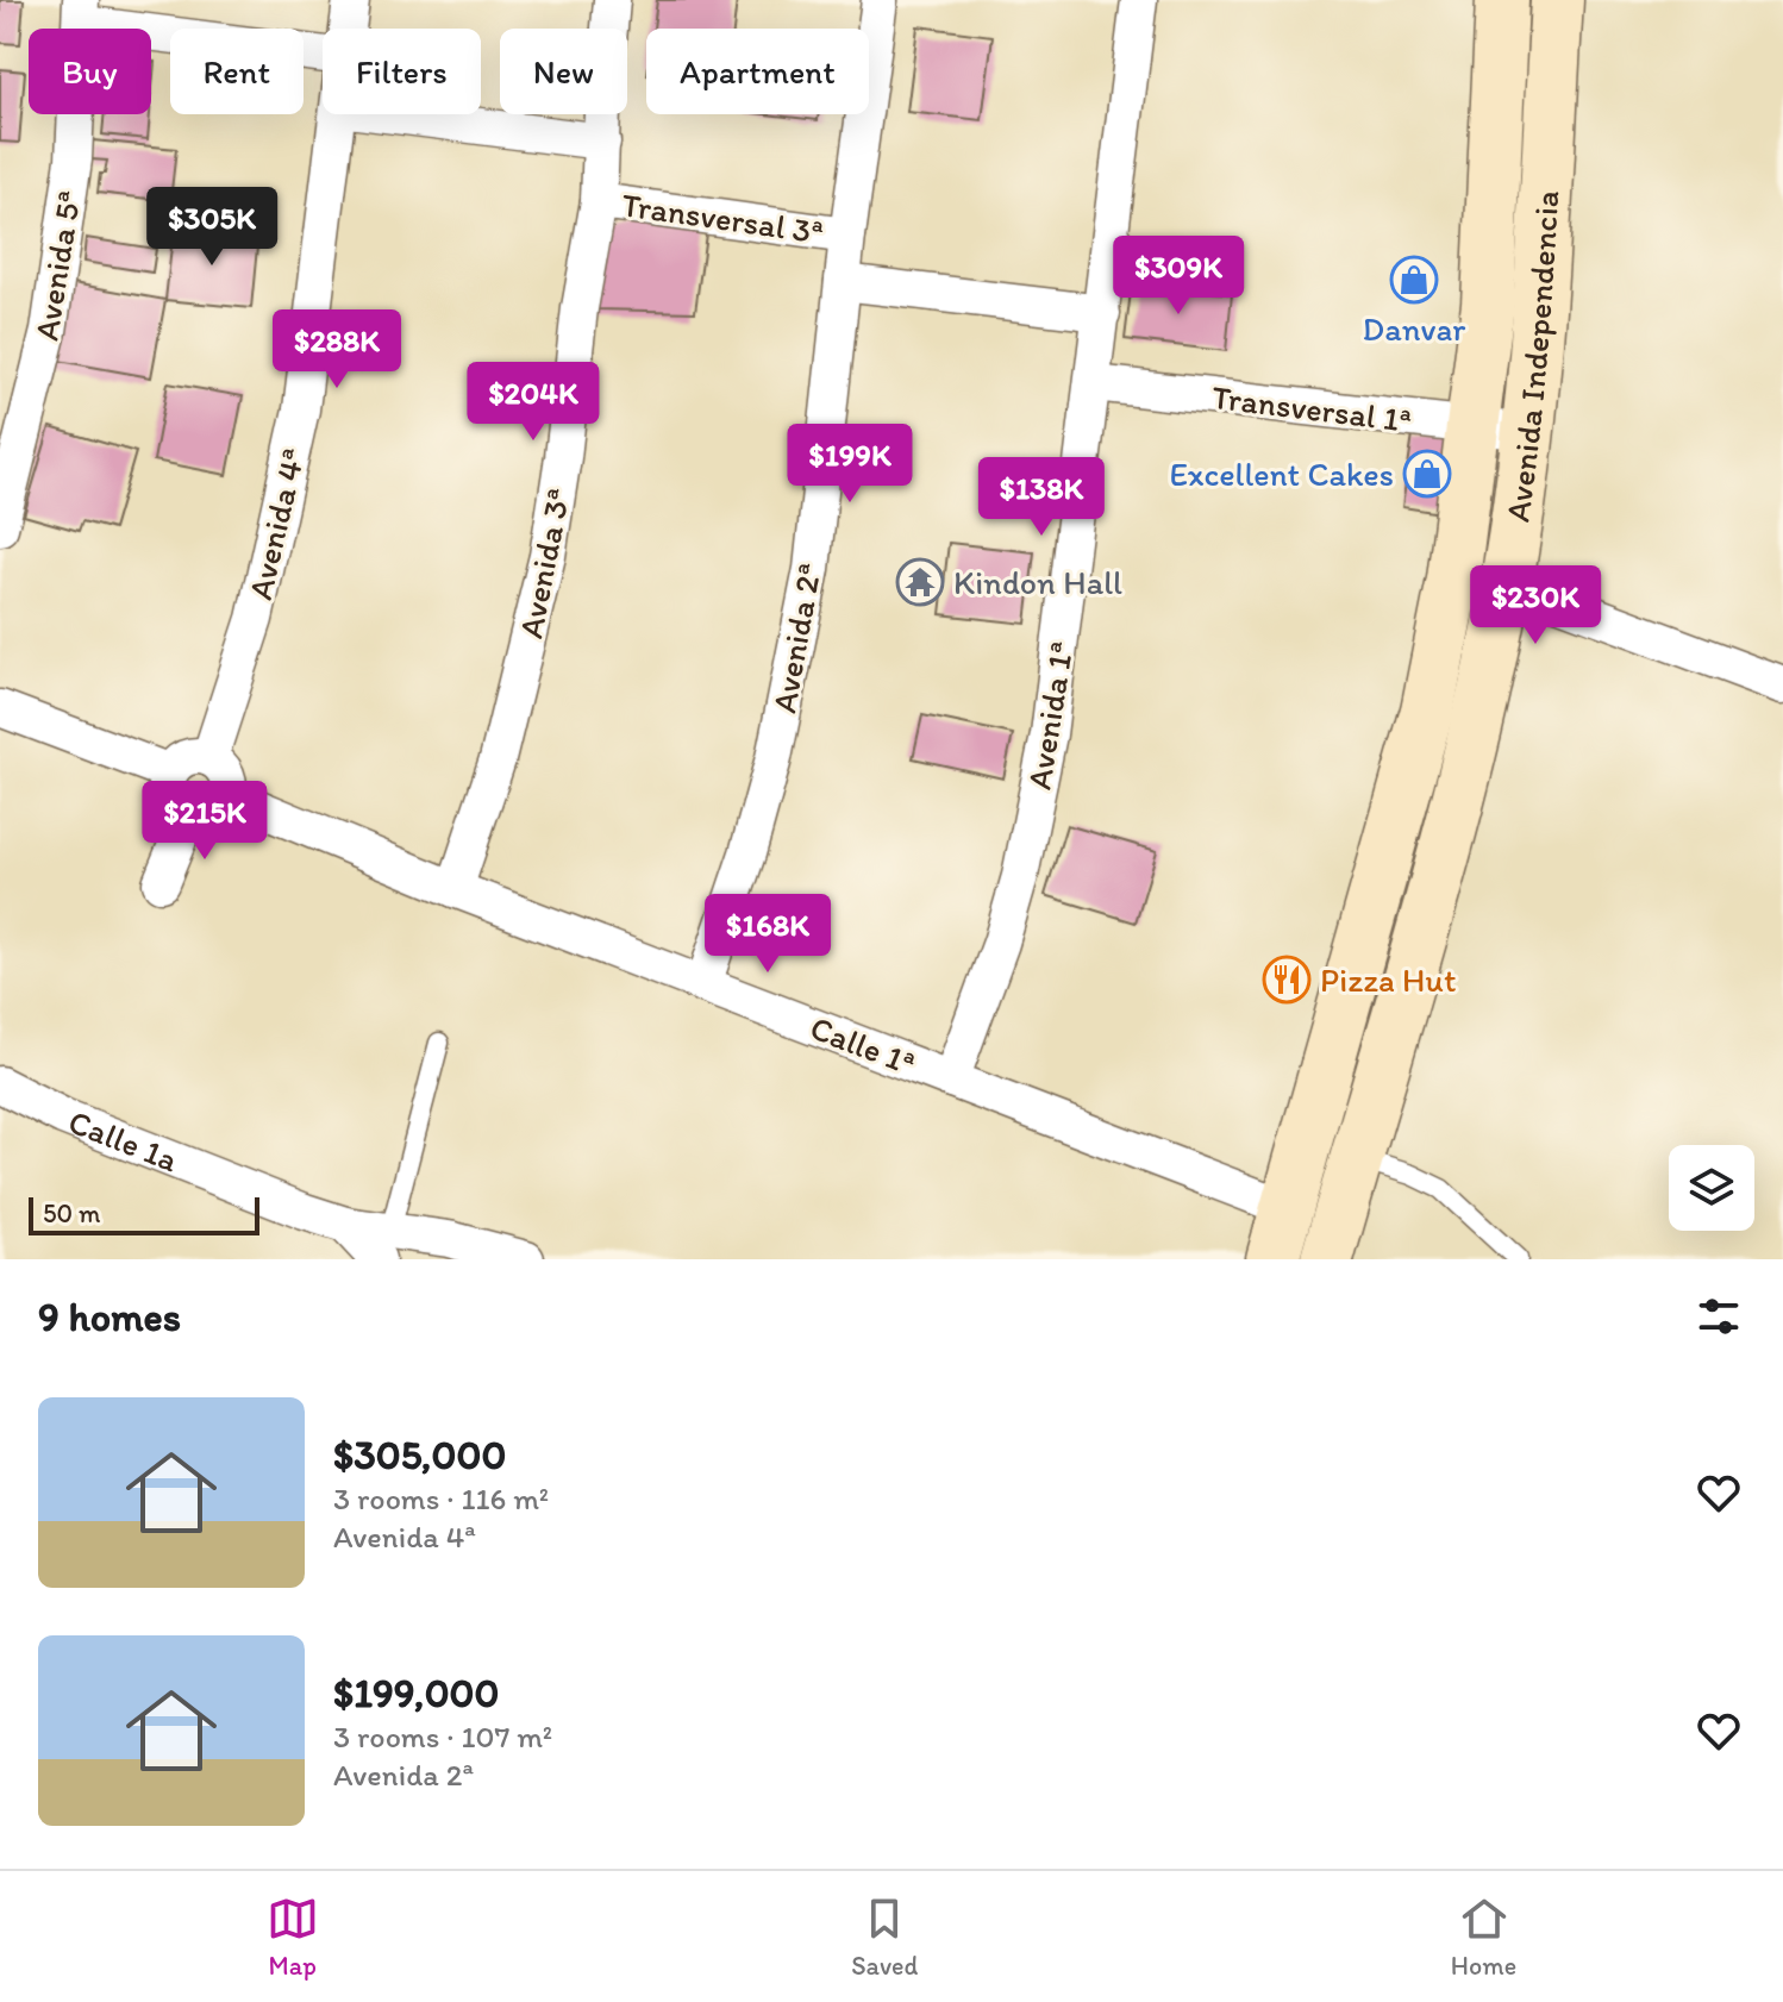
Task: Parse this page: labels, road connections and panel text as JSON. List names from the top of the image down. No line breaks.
{"streets":{"main road":["Avenida Independencia"],"street":["Transversal 3ª","Avenida 5ª","Transversal 1ª","Avenida 4ª","Avenida 3ª","Avenida 2ª","Avenida 1ª","Calle 1ª","Calle 1a"]},"crossings":[["Transversal 3ª","Avenida 3ª"],["Transversal 3ª","Avenida 2ª"],["Avenida Independencia","Transversal 1ª"],["Avenida Independencia","Calle 1ª"],["Transversal 1ª","Avenida 1ª"],["Avenida 4ª","Calle 1ª"],["Avenida 3ª","Calle 1ª"],["Avenida 2ª","Calle 1ª"],["Avenida 1ª","Calle 1ª"]],"places":{"shop":["Danvar","Excellent Cakes"],"temple":["Kindon Hall"],"restaurant":["Pizza Hut"]},"scale_bar":"50 m","page":{"chip":["Buy","Rent","Filters","New","Apartment"],"price":["$305K","$309K","$288K","$204K","$199K","$138K","$230K","$215K","$168K"],"scale":"50 m","heading":"9 homes","list":[{"name":"$305,000","note":"3 rooms · 116 m² · Avenida 4ª"},{"name":"$199,000","note":"3 rooms · 107 m² · Avenida 2ª"}],"tabs":["Map","Saved","Home"]}}
